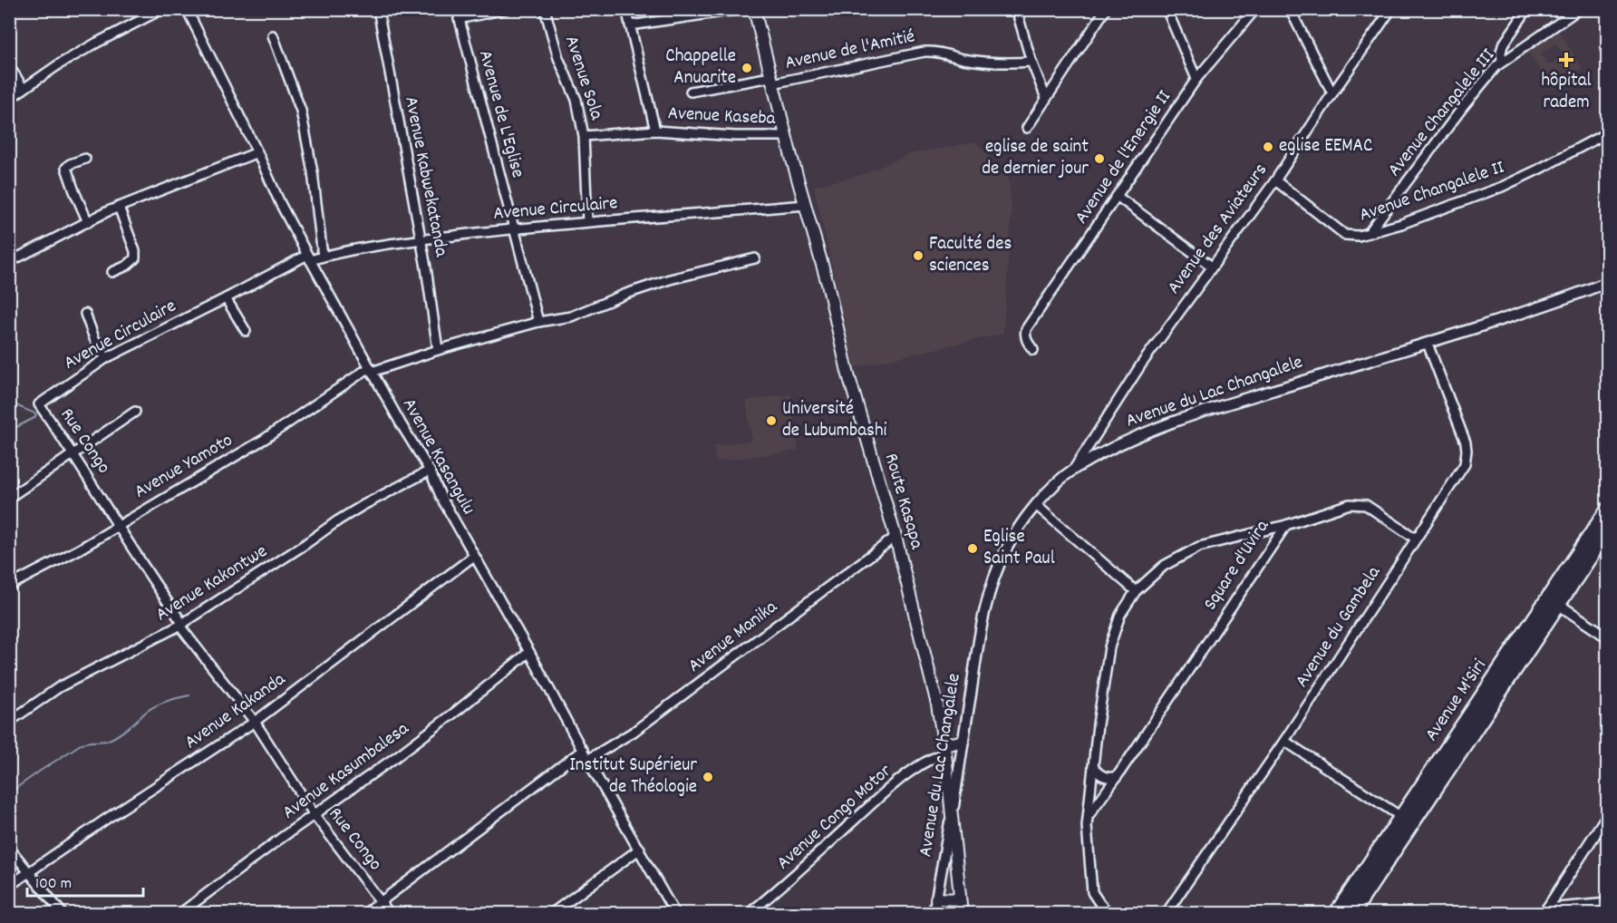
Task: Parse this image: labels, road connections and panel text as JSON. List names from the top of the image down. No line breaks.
{"streets":{"highway":["Avenue M'Siri"],"main road":["Route Kasapa"],"street":["Avenue de l'Amitié","Avenue Sola","Avenue Changalele III","Avenue de L'Eglise","Avenue Kaseba","Avenue de l'Energie II","Avenue Kabwekatanda","Avenue Changalele II","Avenue Circulaire","Avenue des Aviateurs","Avenue du Lac Changalele","Rue Congo","Avenue Kasangulu","Avenue Yamoto","Square d'Uvira","Avenue Kakontwe","Avenue du Gambela","Avenue Manika","Avenue Kakanda","Avenue Kasumbalesa","Avenue Congo Motor"]},"crossings":[["Avenue de l'Amitié","Route Kasapa"],["Avenue Sola","Avenue Kaseba"],["Avenue Sola","Avenue Circulaire"],["Avenue Changalele III","Avenue Changalele II"],["Avenue de L'Eglise","Avenue Circulaire"],["Avenue de L'Eglise","Avenue Yamoto"],["Avenue Kaseba","Route Kasapa"],["Avenue Kabwekatanda","Avenue Circulaire"],["Avenue Kabwekatanda","Avenue Yamoto"],["Avenue Changalele II","Avenue des Aviateurs"],["Avenue Circulaire","Rue Congo"],["Avenue Circulaire","Avenue Kasangulu"],["Avenue Circulaire","Route Kasapa"],["Avenue des Aviateurs","Avenue du Lac Changalele"],["Avenue du Lac Changalele","Route Kasapa"],["Avenue du Lac Changalele","Avenue du Gambela"],["Rue Congo","Avenue Yamoto"],["Rue Congo","Avenue Kakontwe"],["Rue Congo","Avenue Kakanda"],["Rue Congo","Avenue Kasumbalesa"],["Avenue Kasangulu","Avenue Yamoto"],["Avenue Kasangulu","Avenue Kakontwe"],["Avenue Kasangulu","Avenue Manika"],["Avenue Kasangulu","Avenue Kakanda"],["Avenue Kasangulu","Avenue Kasumbalesa"],["Route Kasapa","Avenue Manika"],["Route Kasapa","Avenue Congo Motor"]],"places":{"health":["hôpital radem"],"other":["Chappelle Anuarite","eglise EEMAC","eglise de saint de dernier jour","Faculté des sciences","Université de Lubumbashi","Eglise Saint Paul","Institut Supérieur de Théologie"]},"scale_bar":"100 m"}
